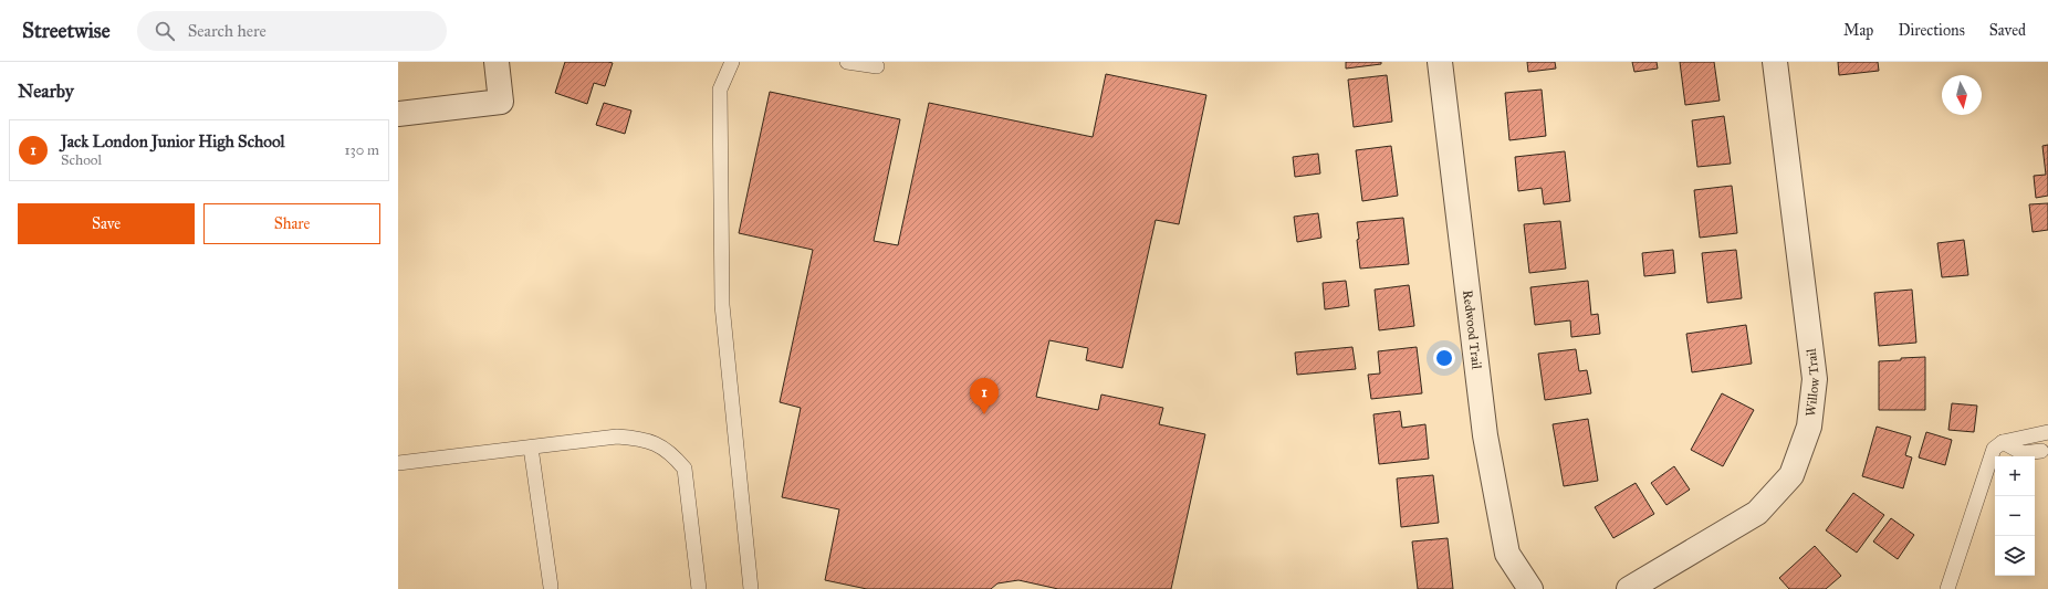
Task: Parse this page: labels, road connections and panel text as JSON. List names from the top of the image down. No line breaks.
{"streets":{"street":["Redwood Trail","Willow Trail"]},"north":"bottom","page":{"header":"Streetwise","search":"Search here","nav":["Map","Directions","Saved"],"heading":"Nearby","list":[{"mark":"1","name":"Jack London Junior High School","note":"School","value":"130 m"}],"buttons":["Save","Share"],"pins":"1","map_buttons":["+","−"]}}
